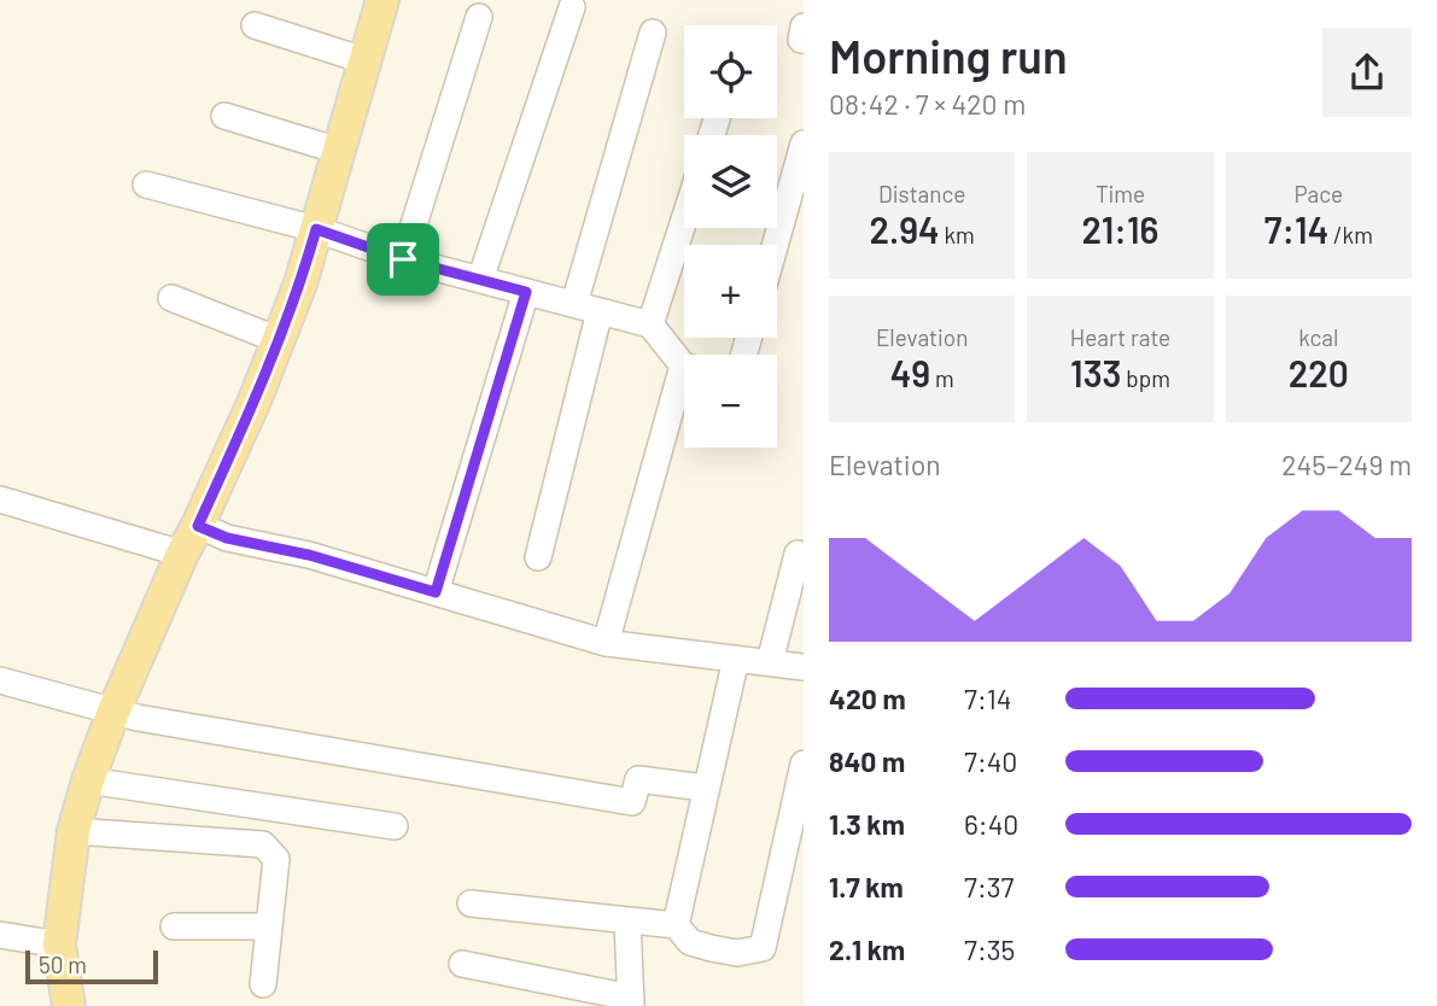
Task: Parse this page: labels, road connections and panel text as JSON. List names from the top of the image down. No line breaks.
{"scale_bar":"50 m","page":{"heading":["Morning run","08:42 · 7 × 420 m"],"map_buttons":["+","−"],"stats":[["Distance","2.94 km"],["Time","21:16"],["Pace","7:14 /km"],["Elevation","49 m"],["Heart rate","133 bpm"],["kcal","220"]],"chart":["Elevation","245–249 m"],"list":[{"name":"420 m","note":"7:14"},{"name":"840 m","note":"7:40"},{"name":"1.3 km","note":"6:40"},{"name":"1.7 km","note":"7:37"},{"name":"2.1 km","note":"7:35"}],"scale":"50 m"}}
